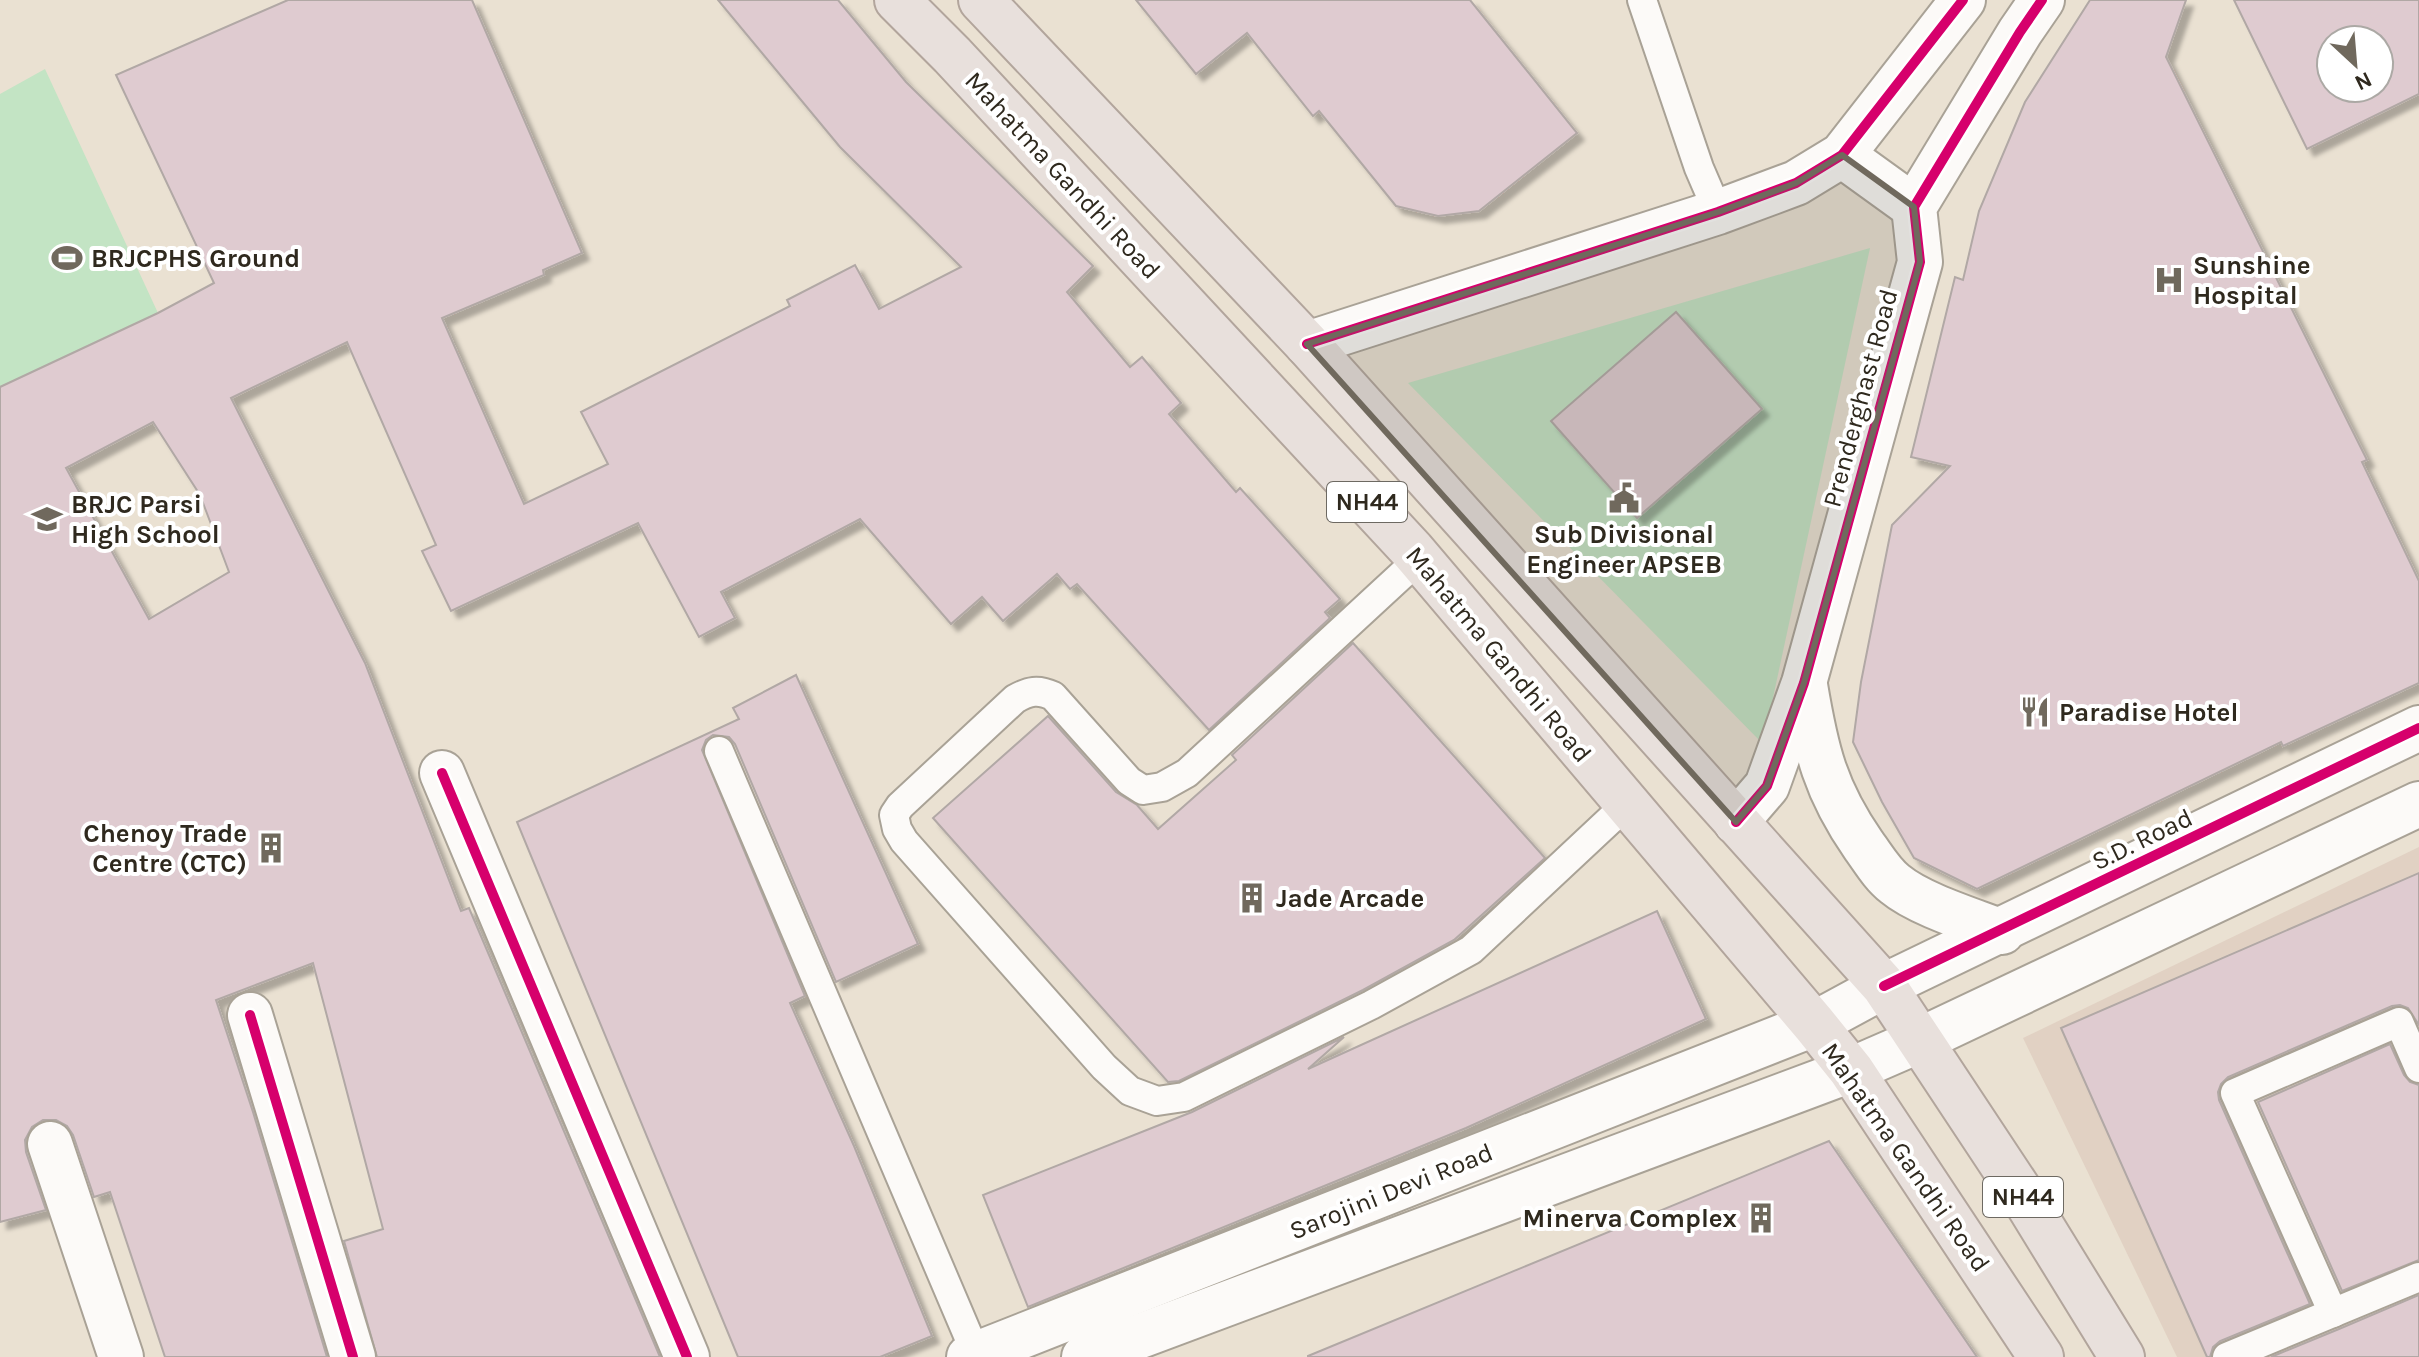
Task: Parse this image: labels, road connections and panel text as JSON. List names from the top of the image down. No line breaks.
{"streets":{"highway":["Mahatma Gandhi Road","NH44"],"street":["Prenderghast Road","S.D. Road","Sarojini Devi Road"]},"crossings":[["Mahatma Gandhi Road","Sarojini Devi Road"],["Prenderghast Road","NH44"],["NH44","S.D. Road"],["NH44","Sarojini Devi Road"],["S.D. Road","Sarojini Devi Road"]],"places":{"sports":["BRJCPHS Ground"],"hospital":["Sunshine Hospital"],"public building":["Sub Divisional Engineer APSEB"],"school or university":["BRJC Parsi High School"],"restaurant":["Paradise Hotel"],"building":["Chenoy Trade Centre (CTC)","Jade Arcade","Minerva Complex"]},"north":"bottom right"}
